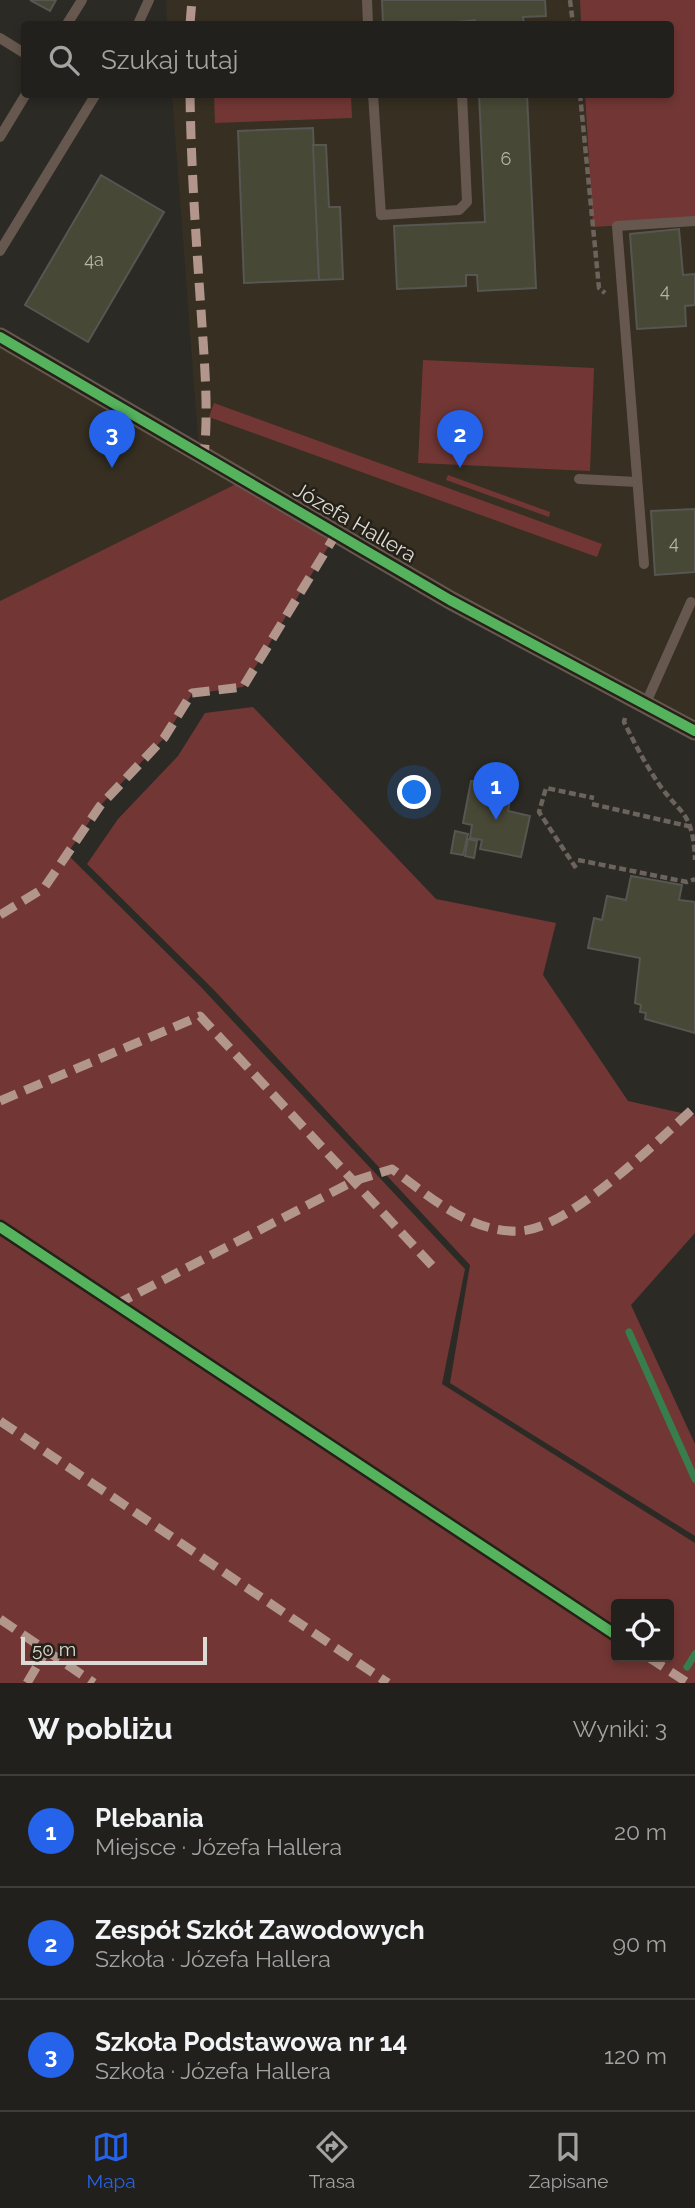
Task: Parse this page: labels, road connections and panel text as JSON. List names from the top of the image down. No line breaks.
{"streets":{"street":["Józefa Hallera"]},"house_numbers":["6","4a","4","4"],"scale_bar":"50 m","page":{"search":"Szukaj tutaj","pins":["2","3","1"],"scale":"50 m","heading":["W pobliżu","Wyniki: 3"],"list":[{"mark":"1","name":"Plebania","note":"Miejsce · Józefa Hallera","value":"20 m"},{"mark":"2","name":"Zespół Szkół Zawodowych","note":"Szkoła · Józefa Hallera","value":"90 m"},{"mark":"3","name":"Szkoła Podstawowa nr 14","note":"Szkoła · Józefa Hallera","value":"120 m"}],"nav":["Mapa","Trasa","Zapisane"]}}
